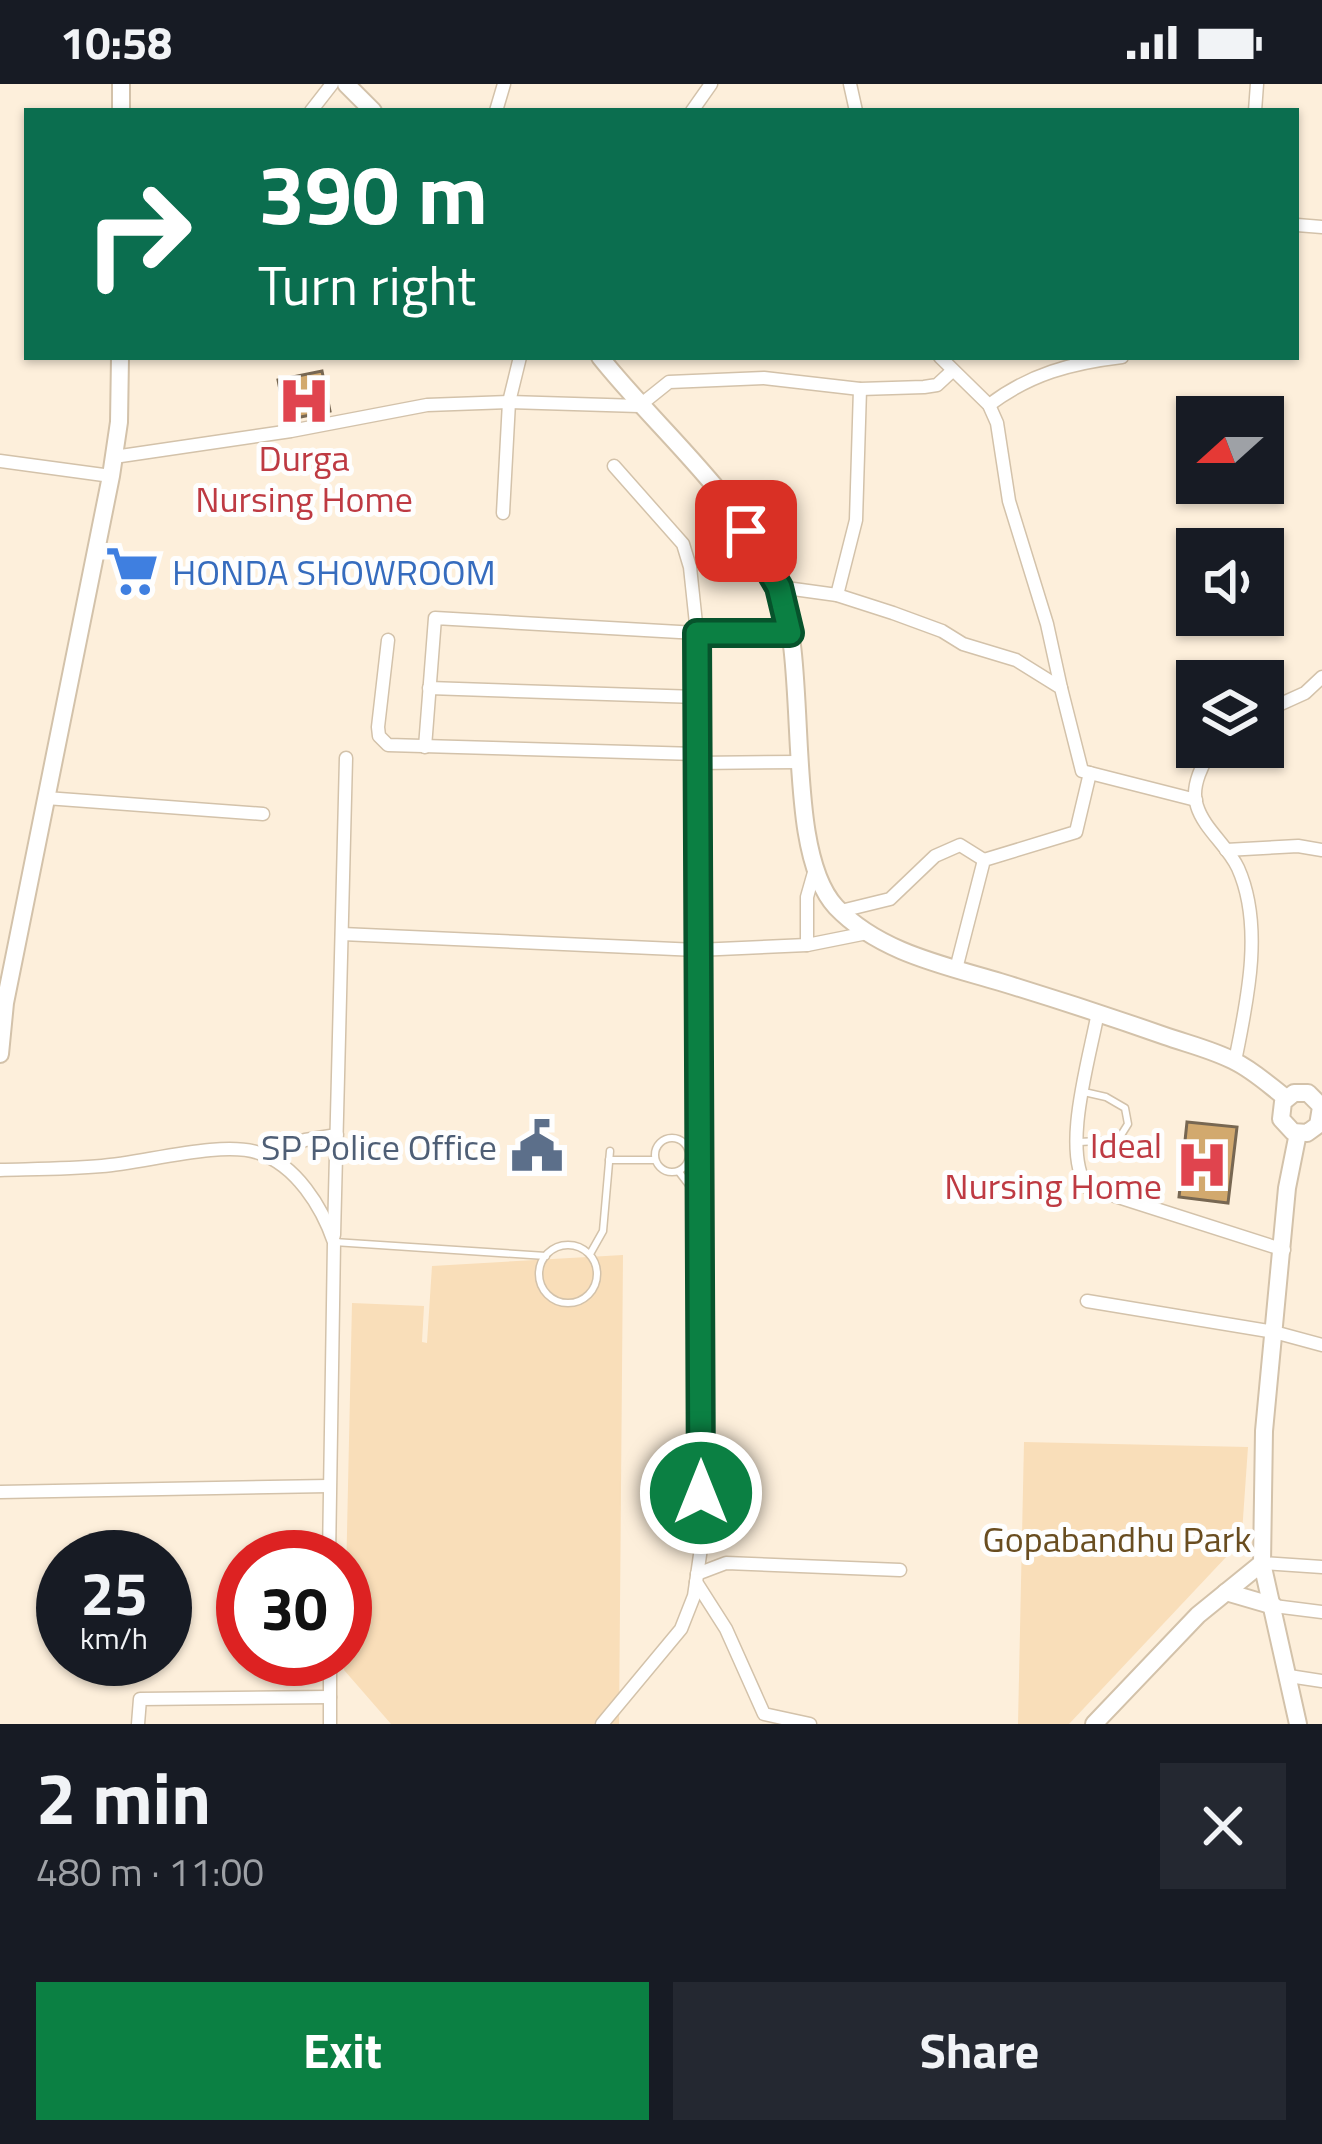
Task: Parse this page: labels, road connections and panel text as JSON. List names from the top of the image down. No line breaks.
{"parks":["Gopabandhu Park"],"places":{"hospital":["Durga Nursing Home","Ideal Nursing Home"],"supermarket":["HONDA SHOWROOM"],"public building":["SP Police Office"]},"north":"left","page":{"status":"10:58","turn":["390 m","Turn right"],"speed":"25 km/h","limit":"30","heading":["2 min","480 m · 11:00"],"buttons":["Exit","Share"]}}
